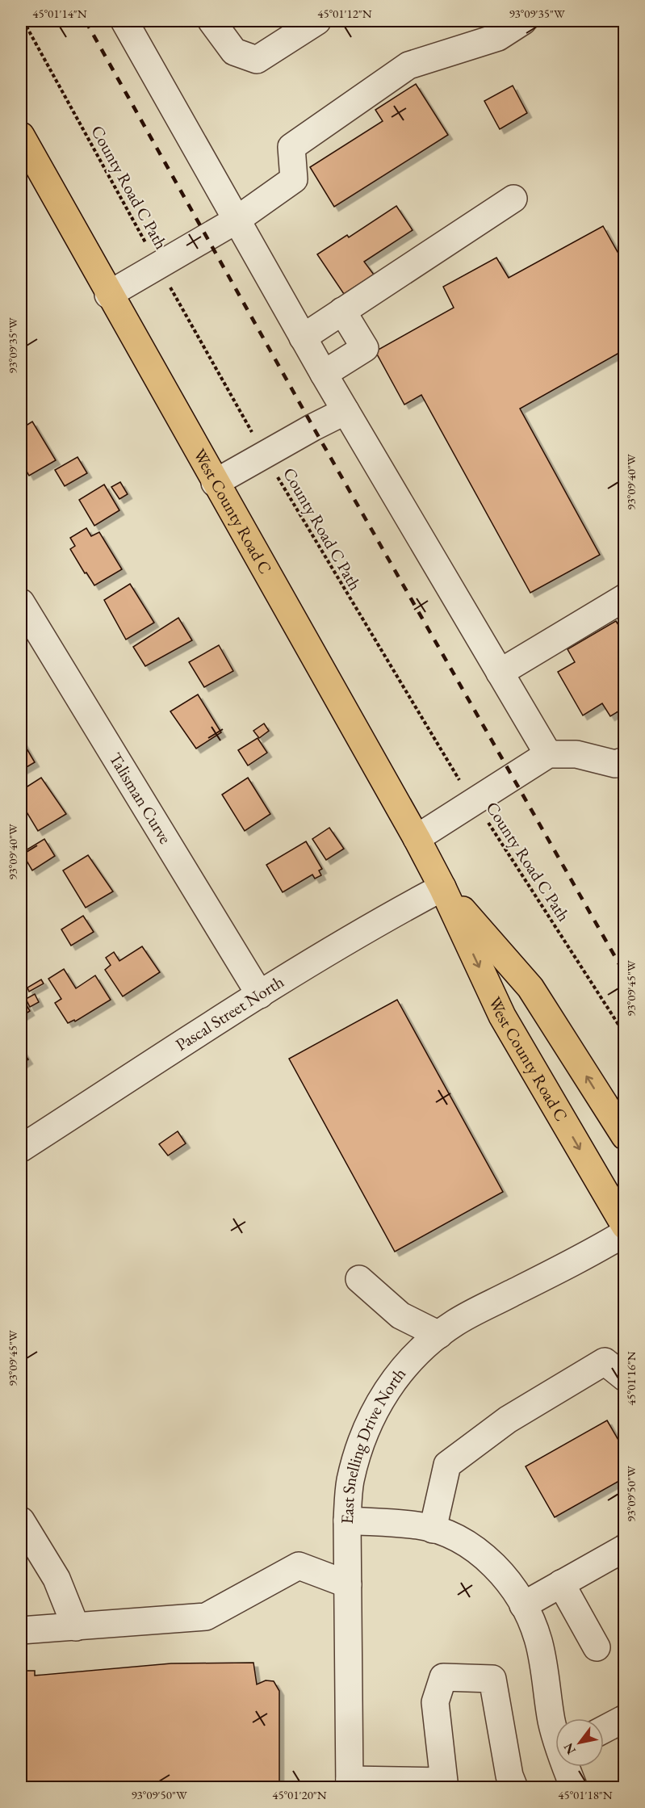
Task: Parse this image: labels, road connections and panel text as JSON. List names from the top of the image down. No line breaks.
{"streets":{"main road":["West County Road C"],"street":["Talisman Curve","Pascal Street North","East Snelling Drive North"],"path":["County Road C Path"]},"crossings":[["West County Road C","Pascal Street North"],["Talisman Curve","Pascal Street North"]],"north":"bottom left","coordinates":["45°01'14\"N","45°01'12\"N","93°09'35\"W","93°09'40\"W","93°09'45\"W","45°01'16\"N","93°09'50\"W","45°01'20\"N","45°01'18\"N"]}
